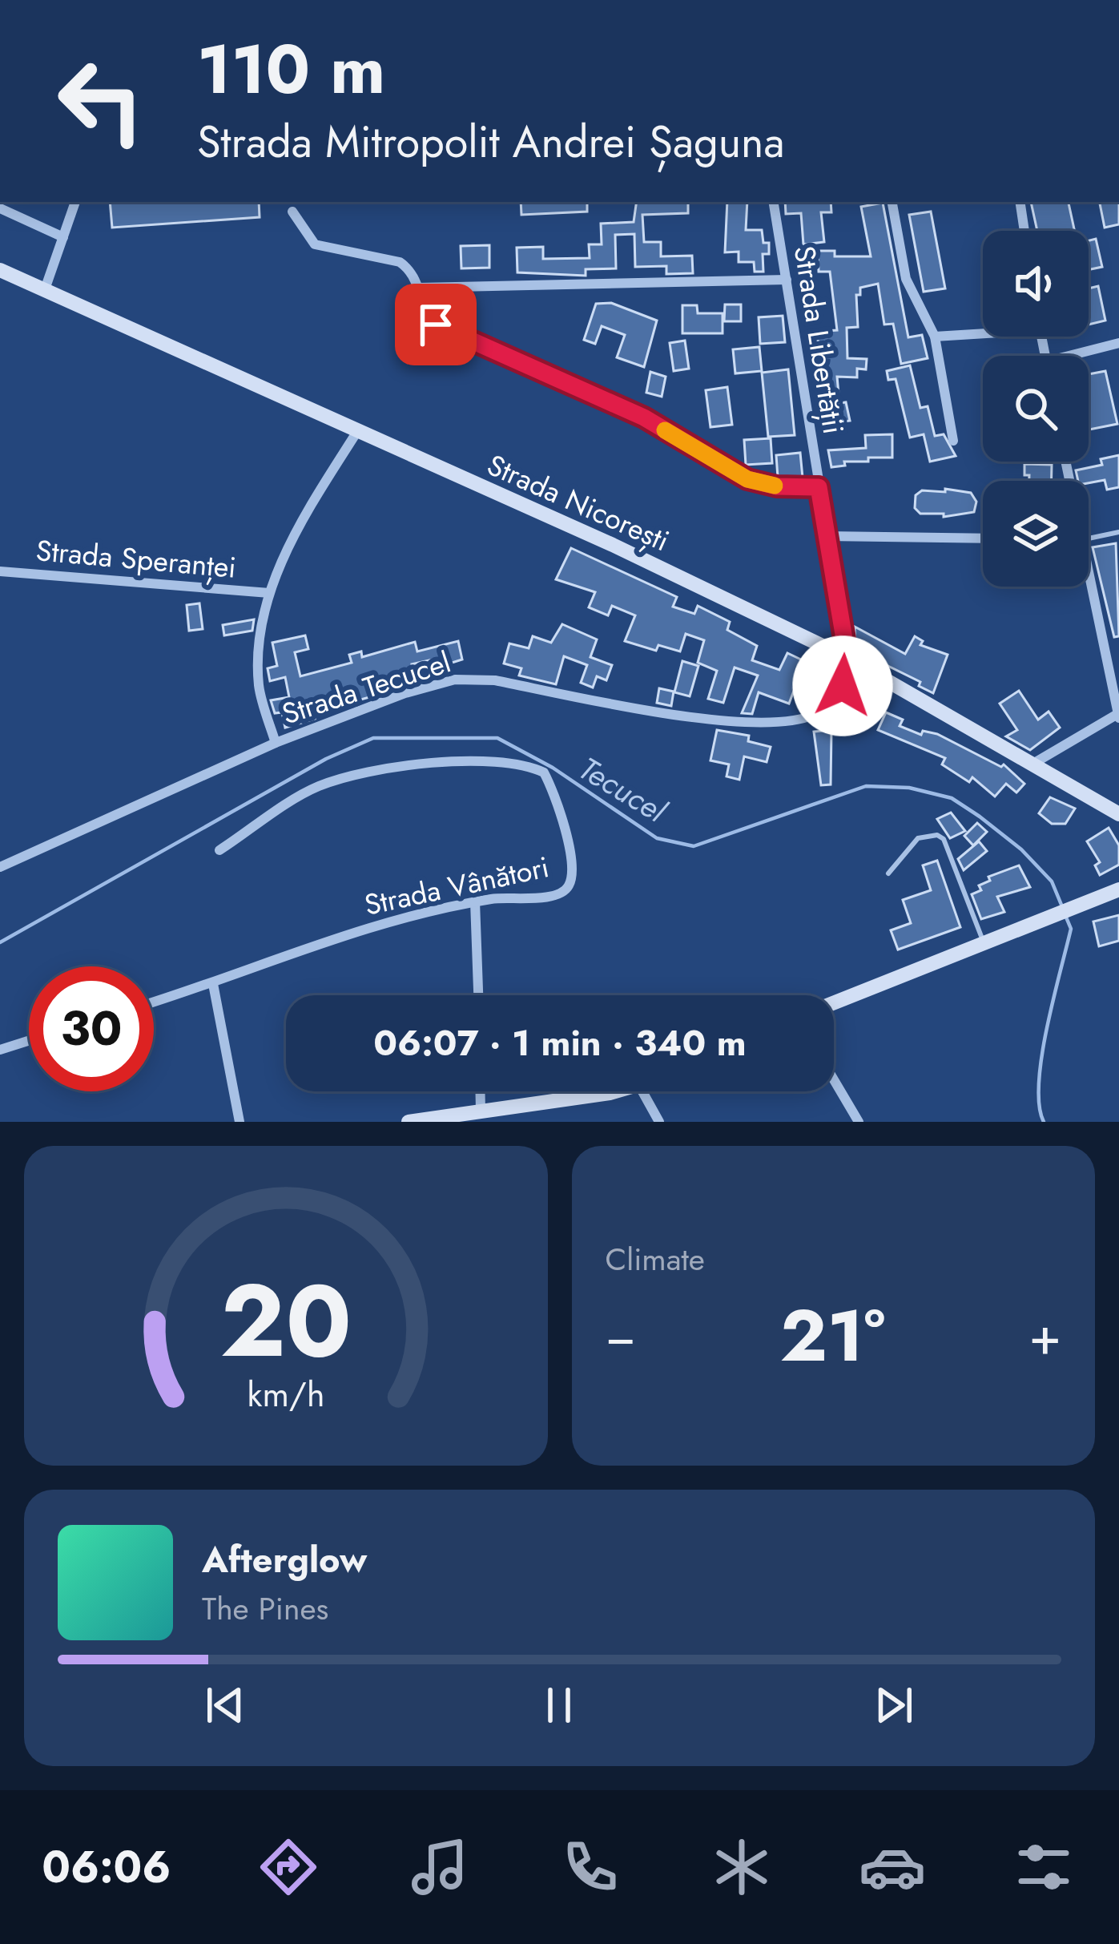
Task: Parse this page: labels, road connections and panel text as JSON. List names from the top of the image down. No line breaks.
{"streets":{"main road":["Strada Nicorești"],"street":["Strada Libertății","Strada Speranței","Strada Tecucel","Strada Vânători"]},"crossings":[["Strada Libertății","Strada Nicorești"],["Strada Libertății","Strada Tecucel"],["Strada Nicorești","Strada Tecucel"]],"water":["Tecucel"],"page":{"turn":["110 m","Strada Mitropolit Andrei Șaguna"],"limit":"30","trip":"06:07 · 1 min · 340 m","tile":"Climate","heat":["−","21°","+"],"song":["Afterglow","The Pines"],"tabs":"06:06","gauge":["20","km/h"]}}
